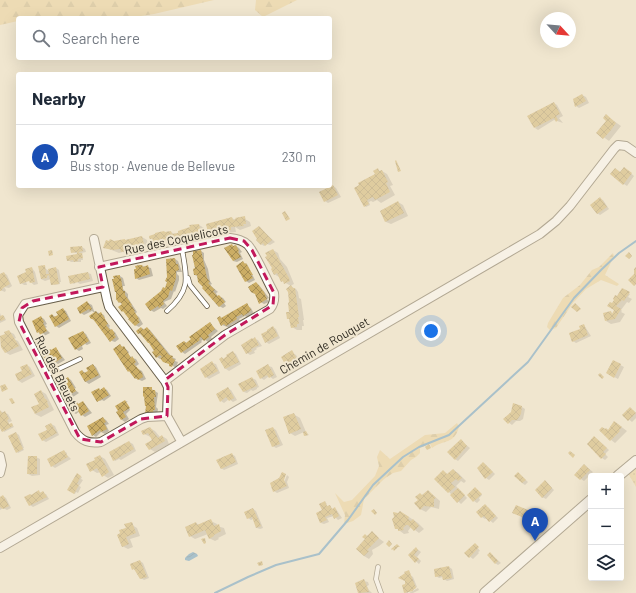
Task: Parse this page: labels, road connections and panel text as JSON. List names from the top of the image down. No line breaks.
{"streets":{"street":["Rue des Coquelicots","Chemin de Rouquet","Rue des Bleuets"]},"north":"bottom right","page":{"search":"Search here","heading":"Nearby","list":[{"mark":"A","name":"D77","note":"Bus stop · Avenue de Bellevue","value":"230 m"}],"map_buttons":["+","−"],"pins":"A"}}
